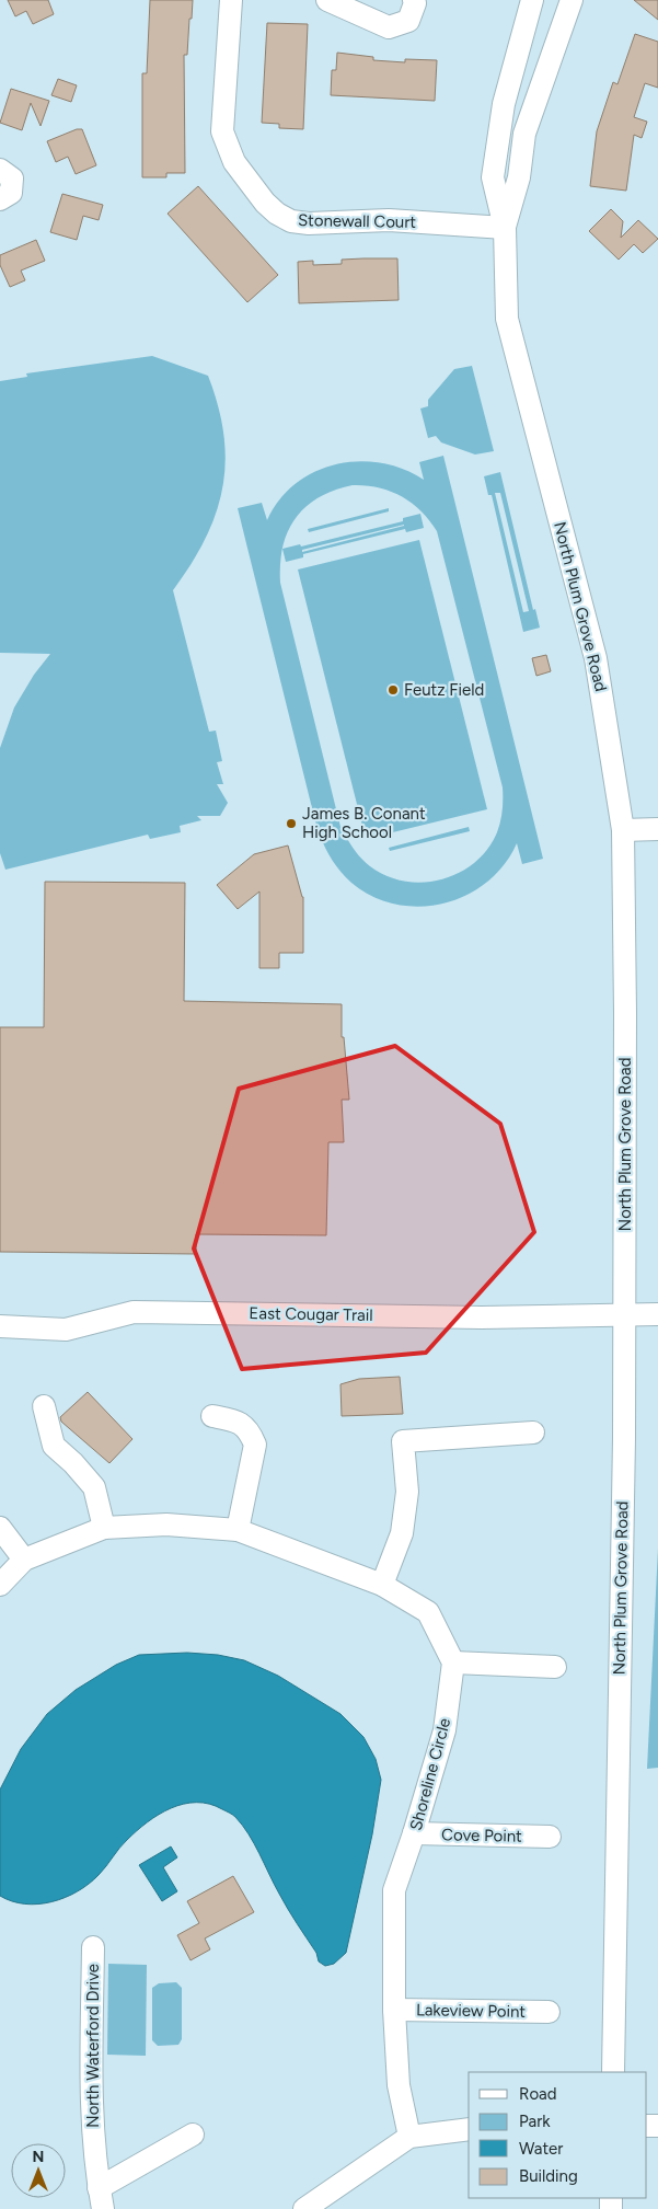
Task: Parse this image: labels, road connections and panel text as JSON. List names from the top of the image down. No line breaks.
{"streets":{"street":["Stonewall Court","North Plum Grove Road","East Cougar Trail","Shoreline Circle","Cove Point","Lakeview Point","North Waterford Drive"]},"crossings":[["Stonewall Court","North Plum Grove Road"],["North Plum Grove Road","East Cougar Trail"],["Shoreline Circle","Cove Point"],["Shoreline Circle","Lakeview Point"]],"places":["Feutz Field","James B. Conant High School"],"legend":["Road","Park","Water","Building"],"north":"top"}
